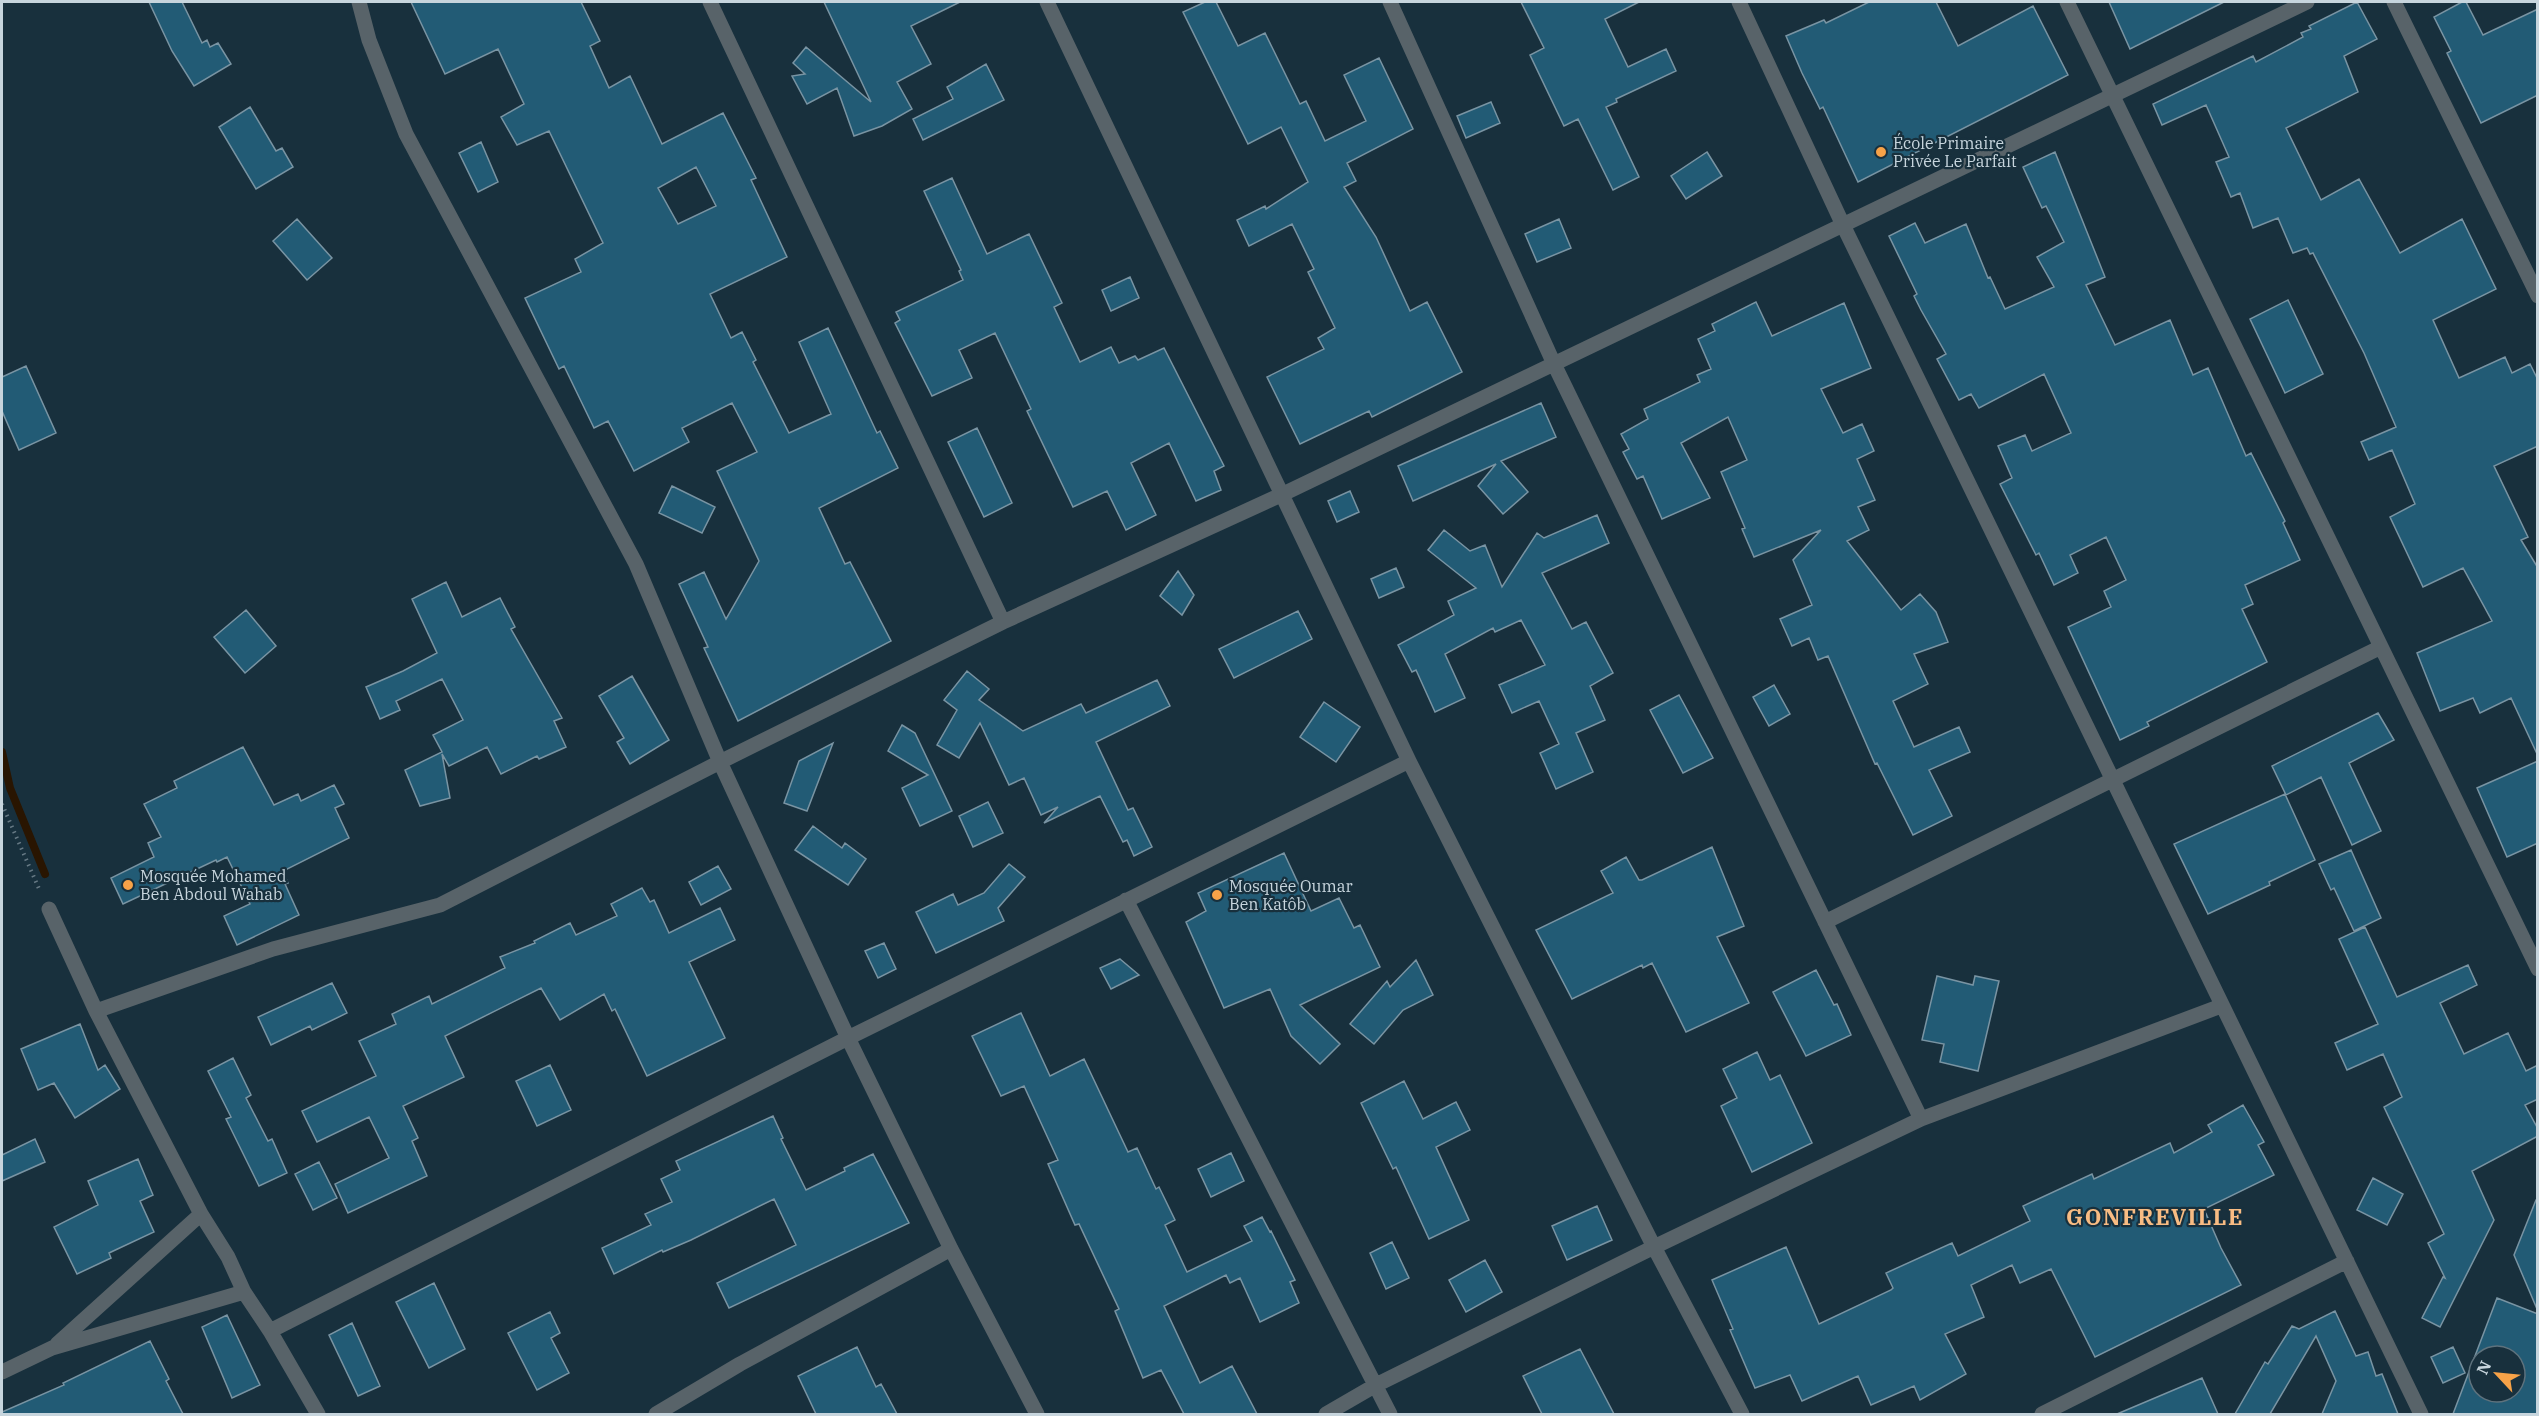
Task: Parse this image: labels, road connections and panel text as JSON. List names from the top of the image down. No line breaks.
{"districts":["GONFREVILLE"],"places":["École Primaire Privée Le Parfait","Mosquée Mohamed Ben Abdoul Wahab","Mosquée Oumar Ben Katôb"],"north":"top left"}
